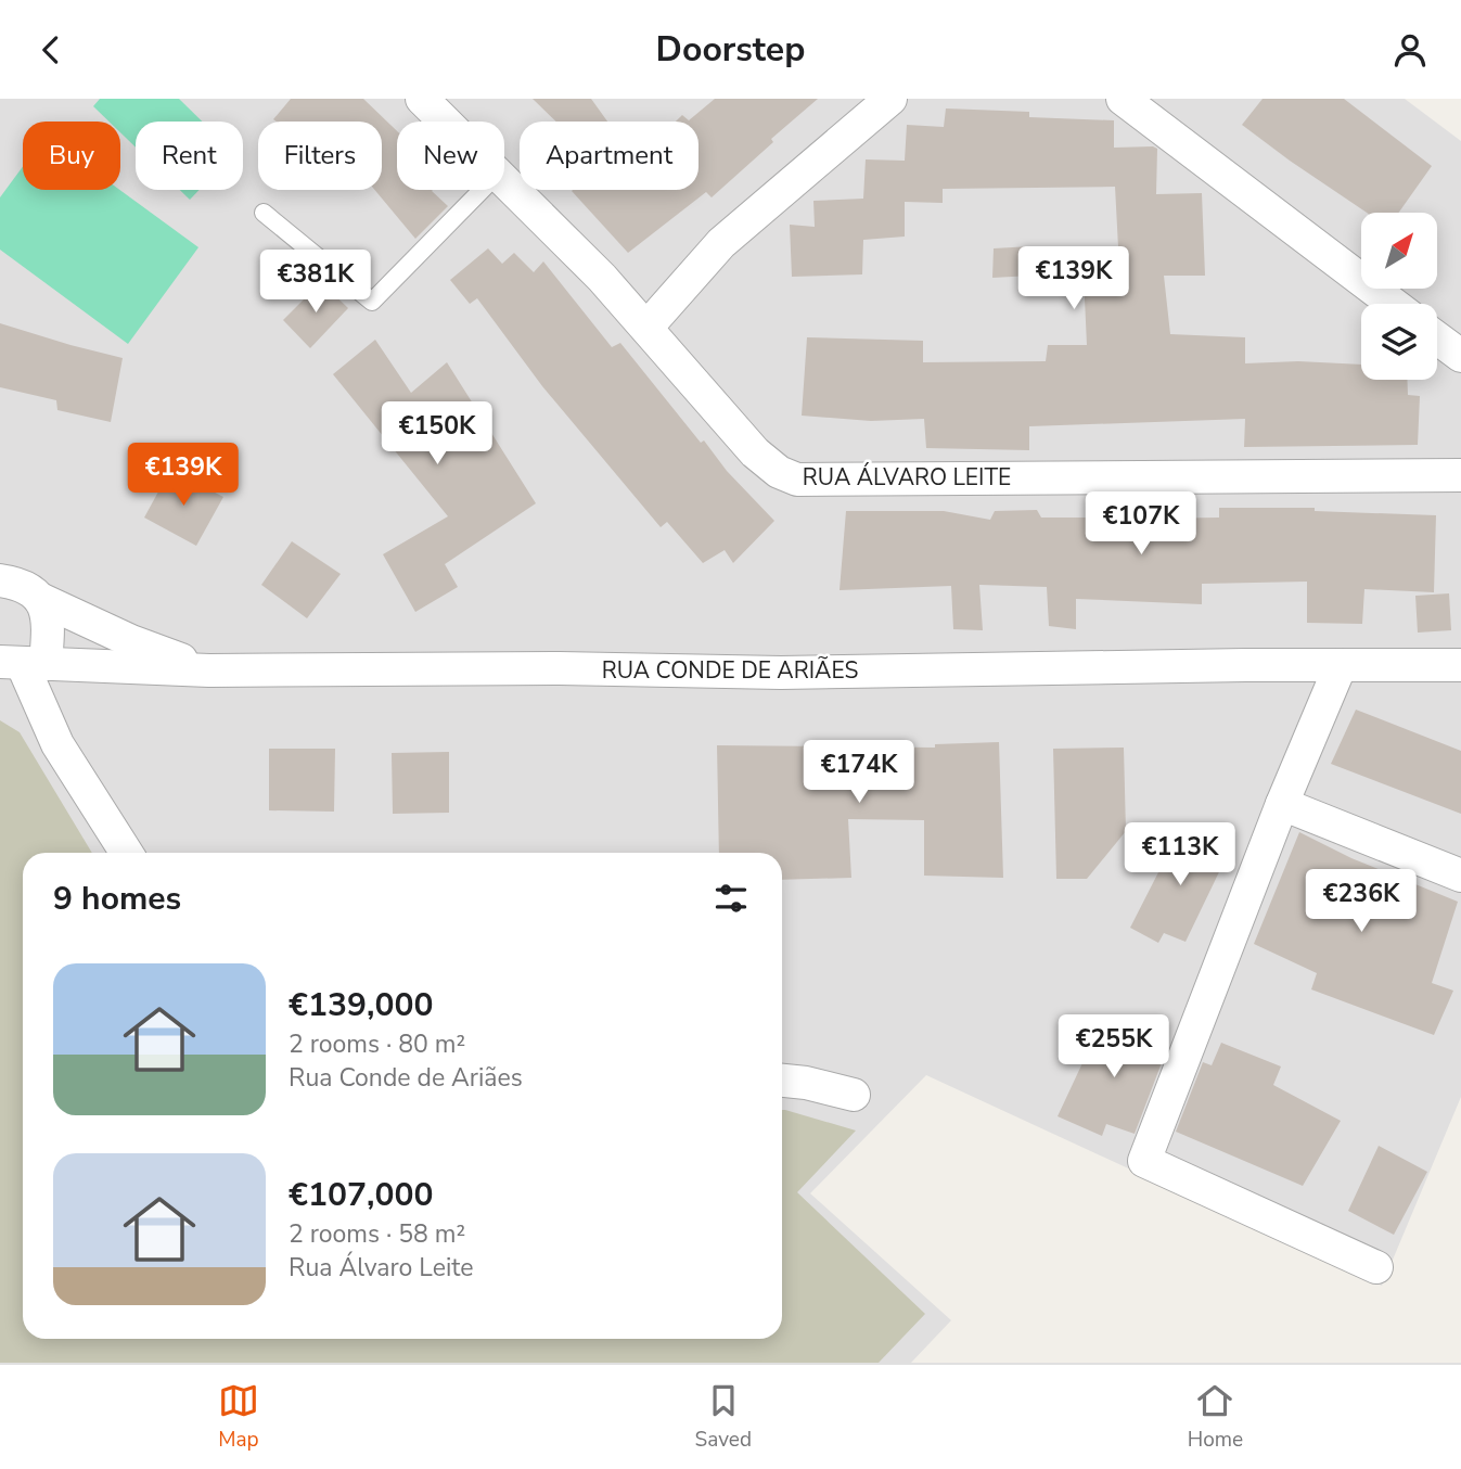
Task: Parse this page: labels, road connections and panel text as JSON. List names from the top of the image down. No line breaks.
{"streets":{"street":["RUA ÁLVARO LEITE","RUA CONDE DE ARIÃES"]},"north":"top right","page":{"header":"Doorstep","chip":["Buy","Rent","Filters","New","Apartment"],"price":["€139K","€381K","€150K","€139K","€107K","€174K","€113K","€236K","€255K"],"heading":"9 homes","list":[{"name":"€139,000","note":"2 rooms · 80 m² · Rua Conde de Ariães"},{"name":"€107,000","note":"2 rooms · 58 m² · Rua Álvaro Leite"}],"tabs":["Map","Saved","Home"]}}
